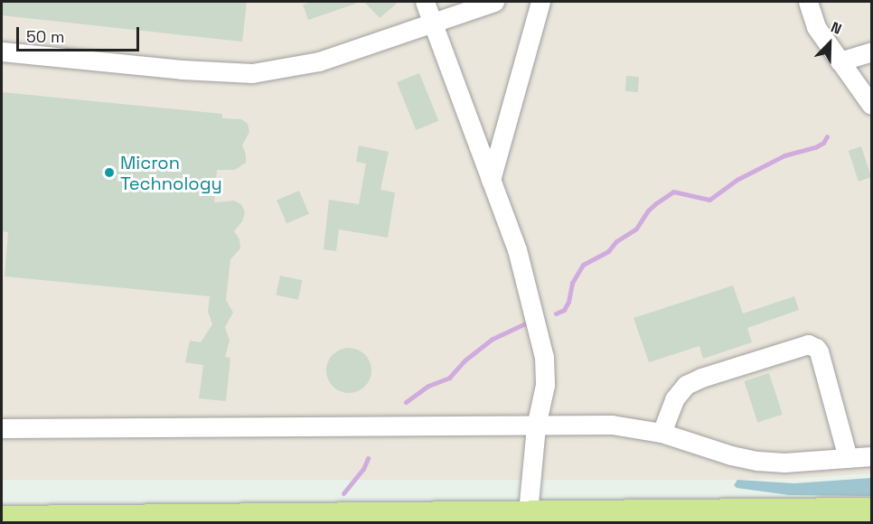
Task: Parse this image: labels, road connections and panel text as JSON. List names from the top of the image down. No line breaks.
{"places":["Micron Technology"],"scale_bar":"50 m","north":"top right"}
